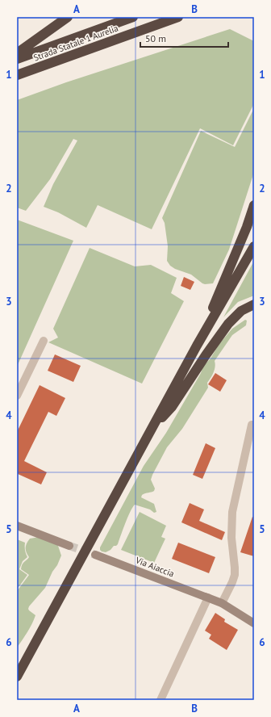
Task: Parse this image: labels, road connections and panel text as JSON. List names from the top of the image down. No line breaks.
{"streets":{"highway":["Strada Statale 1 Aurelia"],"street":["Via Aiaccia"]},"scale_bar":"50 m","grid":{"columns":["A","B"],"rows":["1","2","3","4","5","6"]}}
